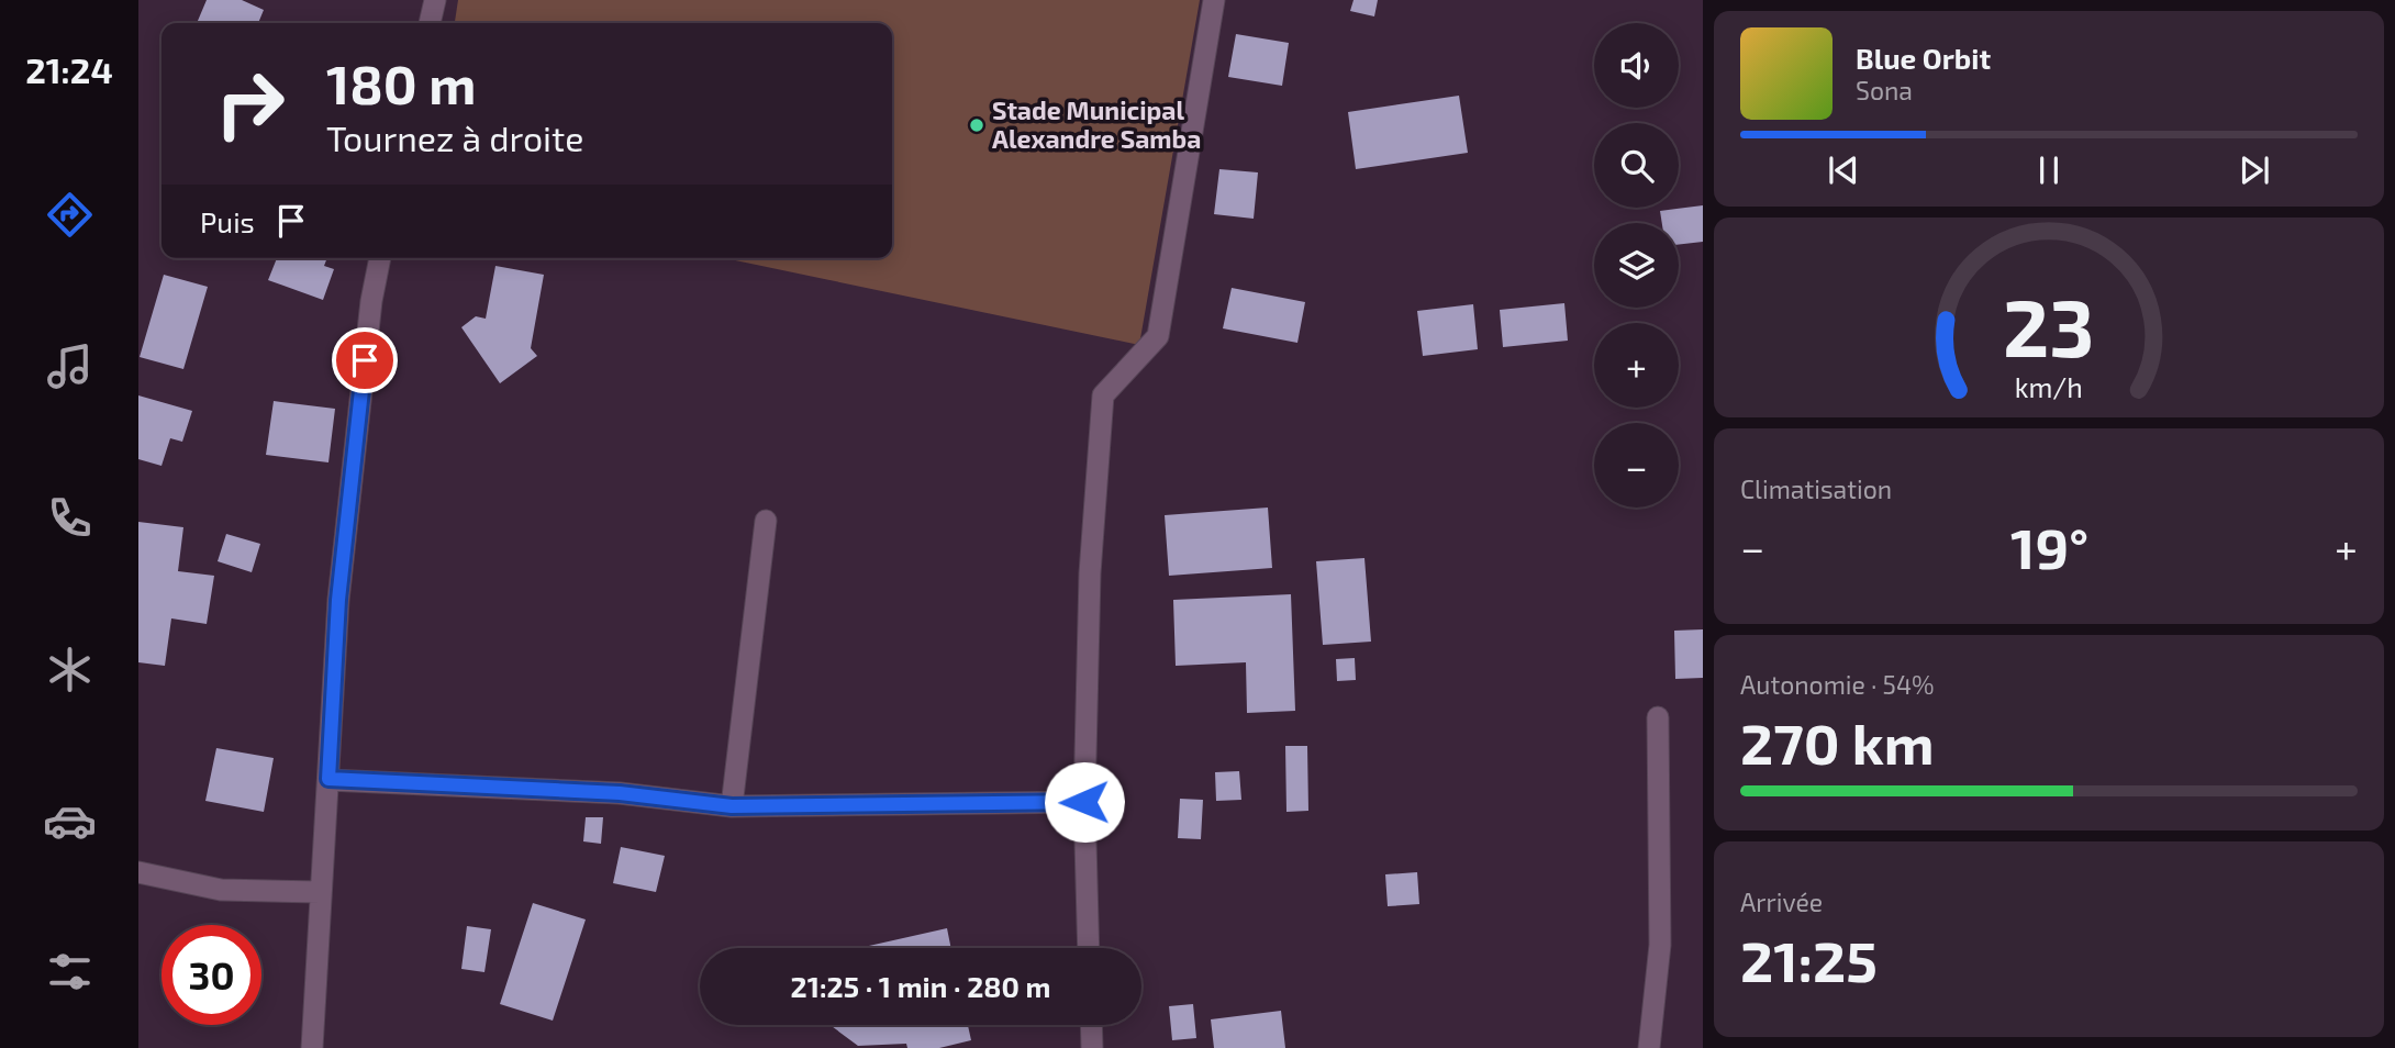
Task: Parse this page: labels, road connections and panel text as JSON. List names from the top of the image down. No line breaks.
{"places":["Stade Municipal Alexandre Samba"],"page":{"tabs":"21:24","map_buttons":["+","−"],"turn":["180 m","Tournez à droite"],"song":["Blue Orbit","Sona"],"then":"Puis","tile":["Climatisation",["Autonomie · 54%","270 km"],["Arrivée","21:25"]],"heat":["−","19°","+"],"limit":"30","trip":"21:25 · 1 min · 280 m","gauge":["23","km/h"]}}
